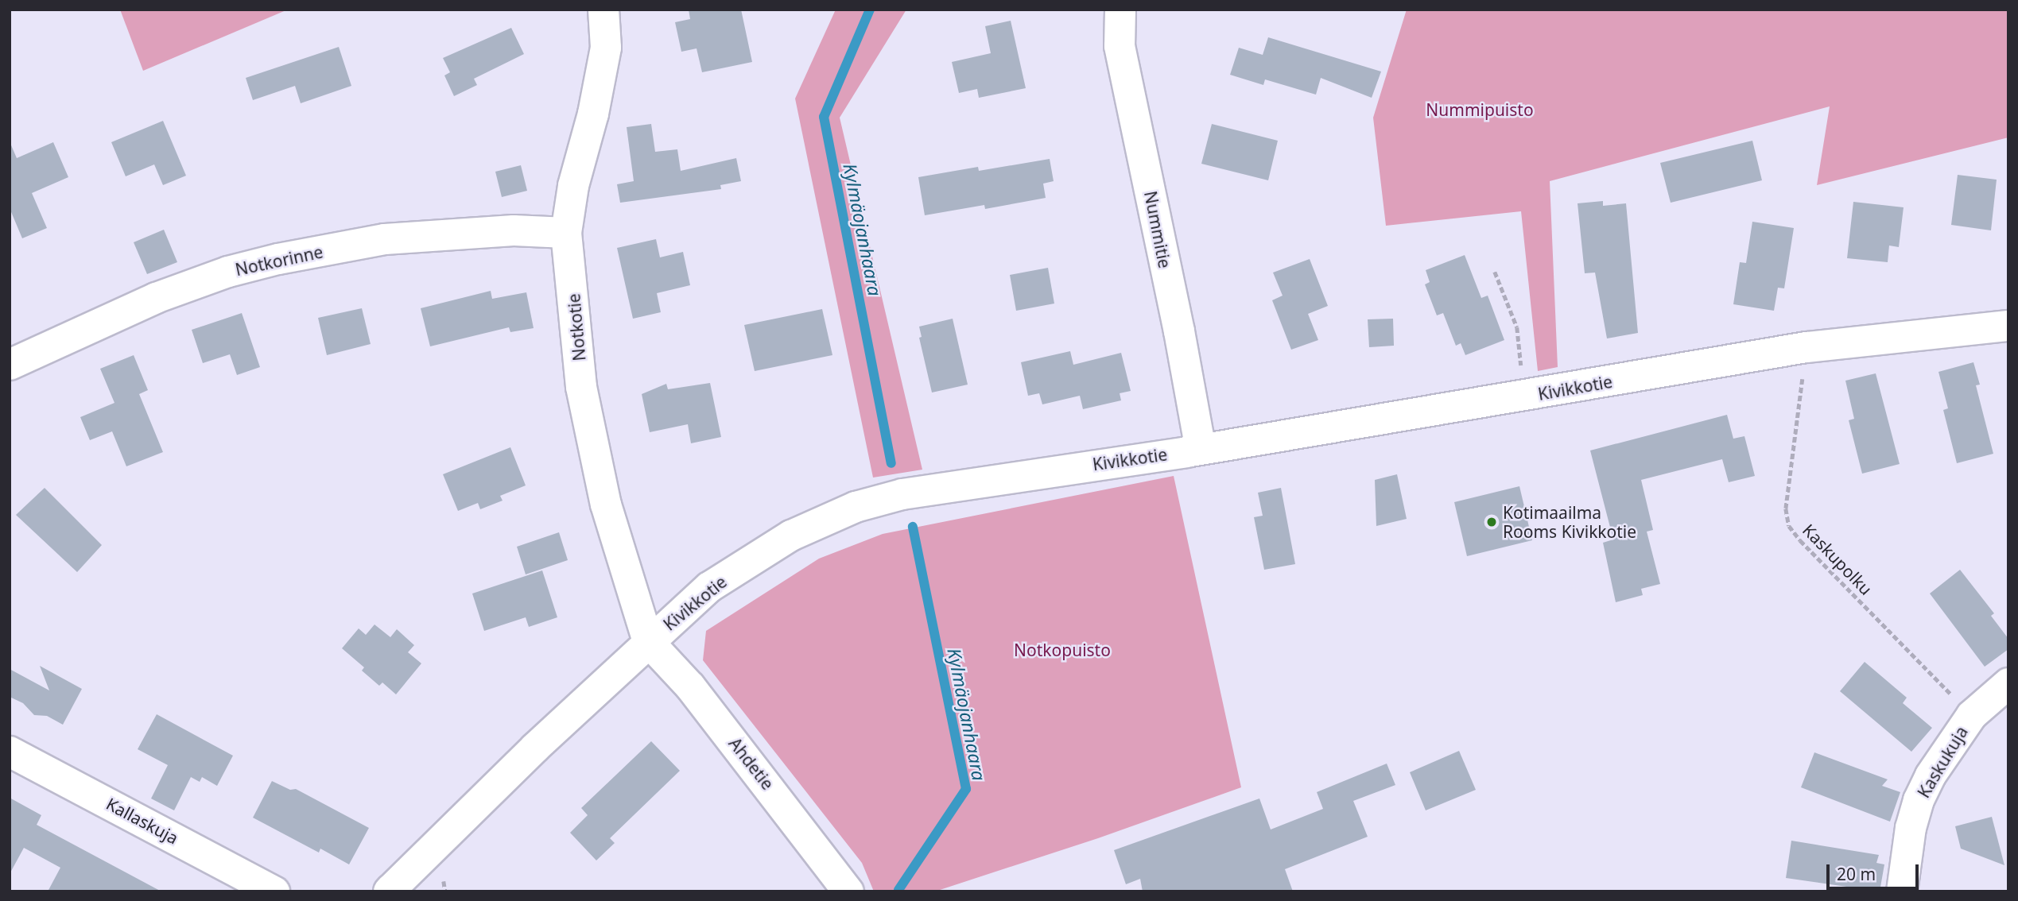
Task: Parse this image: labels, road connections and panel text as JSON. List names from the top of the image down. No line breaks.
{"streets":{"street":["Nummitie","Notkorinne","Notkotie","Kivikkotie","Kaskukuja","Ahdetie","Kallaskuja"],"path":["Kaskupolku"]},"crossings":[["Nummitie","Kivikkotie"],["Notkorinne","Notkotie"],["Notkotie","Kivikkotie"],["Notkotie","Ahdetie"],["Kivikkotie","Kaskupolku"],["Kivikkotie","Ahdetie"],["Kaskupolku","Kaskukuja"]],"water":["Kylmäojanhaara"],"parks":["Nummipuisto","Notkopuisto"],"places":["Kotimaailma Rooms Kivikkotie"],"scale_bar":"20 m"}
